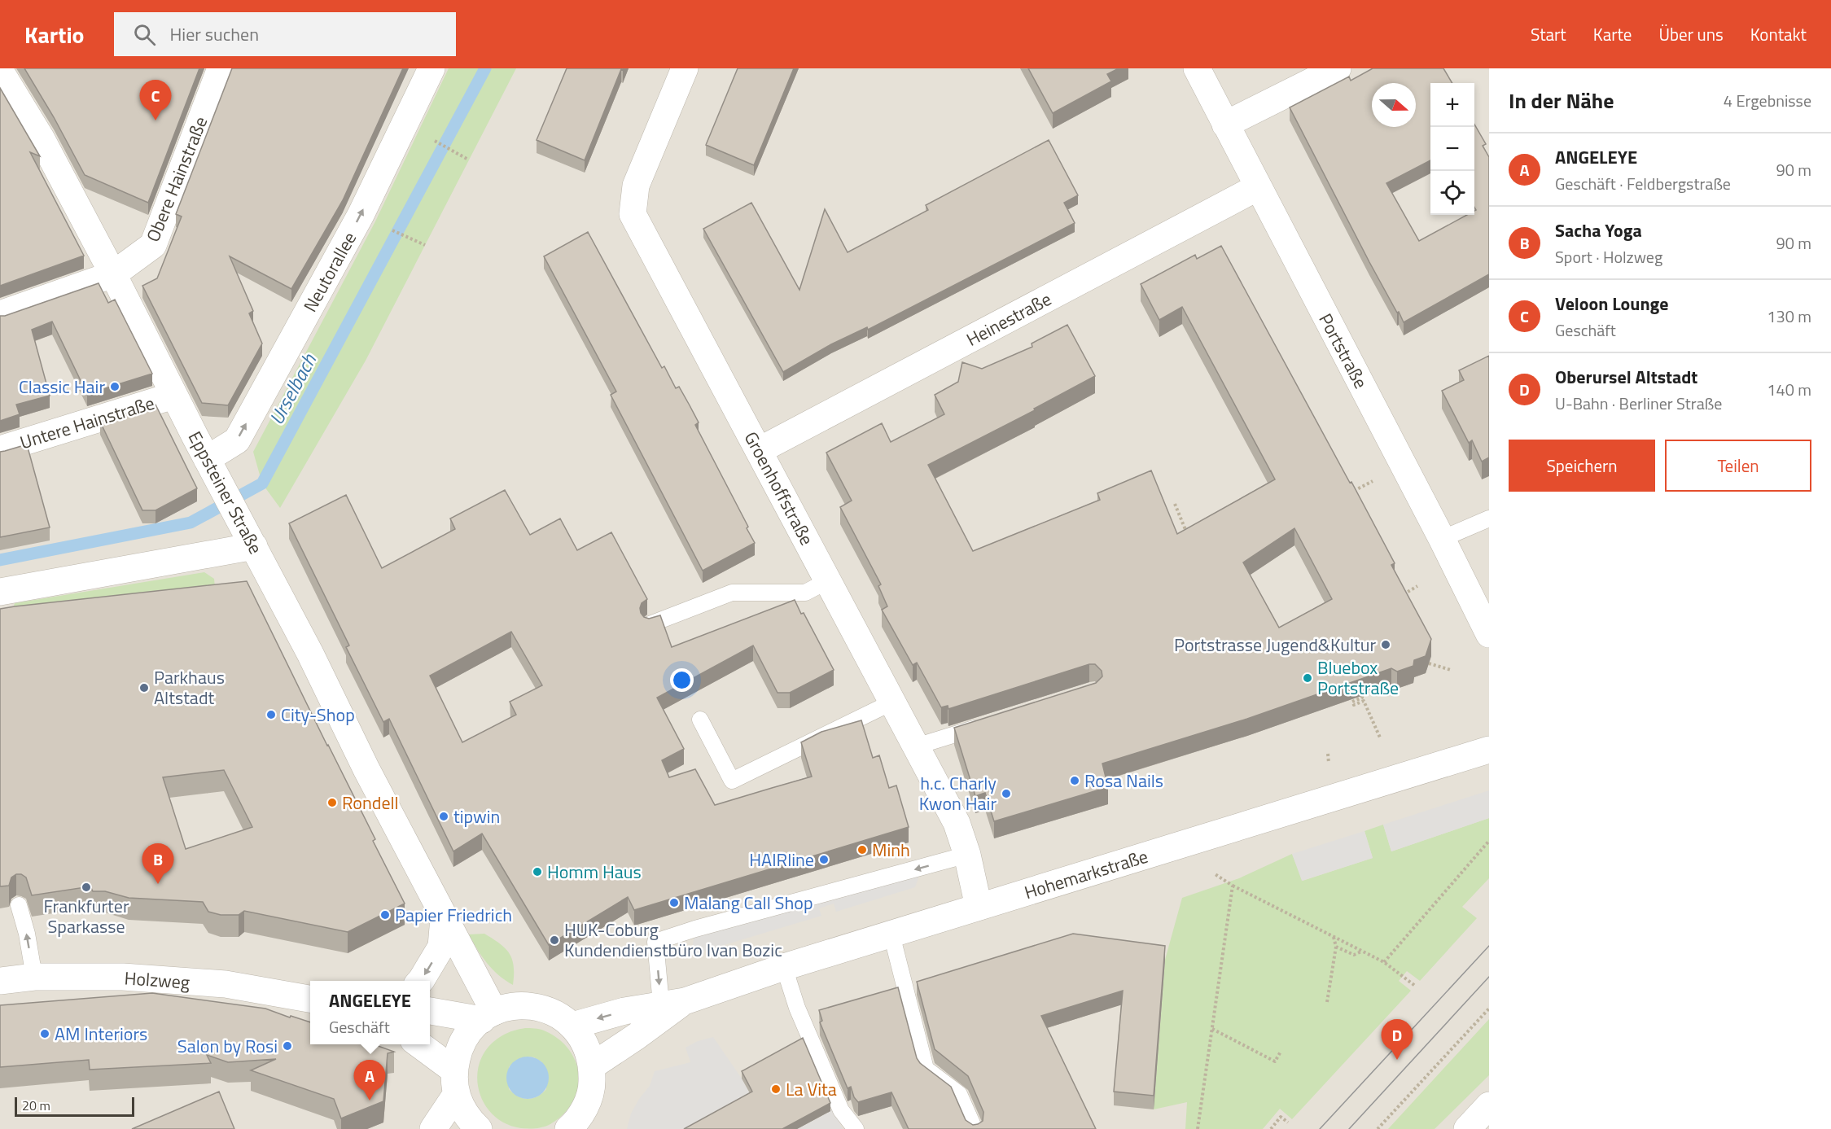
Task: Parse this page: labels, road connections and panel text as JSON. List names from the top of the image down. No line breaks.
{"streets":{"street":["Obere Hainstraße","Neutorallee","Heinestraße","Portstraße","Untere Hainstraße","Groenhoffstraße","Eppsteiner Straße","Hohemarkstraße","Holzweg"]},"crossings":[["Obere Hainstraße","Eppsteiner Straße"],["Neutorallee","Eppsteiner Straße"],["Heinestraße","Portstraße"],["Heinestraße","Groenhoffstraße"],["Untere Hainstraße","Eppsteiner Straße"],["Groenhoffstraße","Hohemarkstraße"]],"one_way":["Neutorallee"],"water":["Urselbach"],"places":["Classic Hair","Portstrasse Jugend&Kultur","Bluebox Portstraße","Parkhaus Altstadt","City-Shop","Rosa Nails","h.c. Charly Kwon Hair","Rondell","tipwin","Minh","HAIRline","Homm Haus","Frankfurter Sparkasse","Malang Call Shop","Papier Friedrich","HUK-Coburg Kundendienstbüro Ivan Bozic","AM Interiors","Salon by Rosi","La Vita"],"scale_bar":"20 m","north":"right","page":{"header":"Kartio","search":"Hier suchen","nav":["Start","Karte","Über uns","Kontakt"],"heading":["In der Nähe","4 Ergebnisse"],"pins":["C","B","D","A"],"map_buttons":["+","−"],"list":[{"mark":"A","name":"ANGELEYE","note":"Geschäft · Feldbergstraße","value":"90 m"},{"mark":"B","name":"Sacha Yoga","note":"Sport · Holzweg","value":"90 m"},{"mark":"C","name":"Veloon Lounge","note":"Geschäft","value":"130 m"},{"mark":"D","name":"Oberursel Altstadt","note":"U-Bahn · Berliner Straße","value":"140 m"}],"buttons":["Speichern","Teilen"],"popup":["ANGELEYE","Geschäft"],"scale":"20 m"}}
